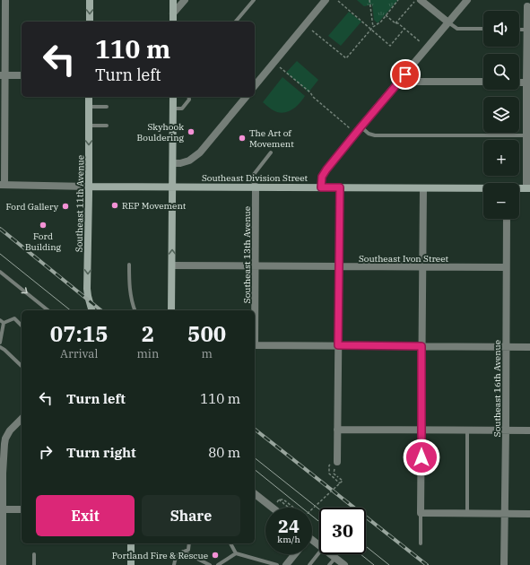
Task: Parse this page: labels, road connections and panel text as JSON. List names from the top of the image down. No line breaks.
{"streets":{"main road":["Southeast Division Street","Southeast 11th Avenue"],"street":["Southeast 13th Avenue","Southeast Ivon Street","Southeast 16th Avenue"]},"crossings":[["Southeast Division Street","Southeast 11th Avenue"],["Southeast Division Street","Southeast 13th Avenue"],["Southeast 13th Avenue","Southeast Ivon Street"],["Southeast Ivon Street","Southeast 16th Avenue"]],"one_way":["Southeast 11th Avenue"],"places":["Skyhook Bouldering","The Art of Movement","REP Movement","Ford Gallery","Ford Building","Portland Fire & Rescue"],"page":{"map_buttons":["+","−"],"turn":["110 m","Turn left"],"eta":["07:15","Arrival","2","min","500","m"],"list":[{"name":"Turn left","value":"110 m"},{"name":"Turn right","value":"80 m"}],"buttons":["Exit","Share"],"speed":"24 km/h","limit":"30"}}
